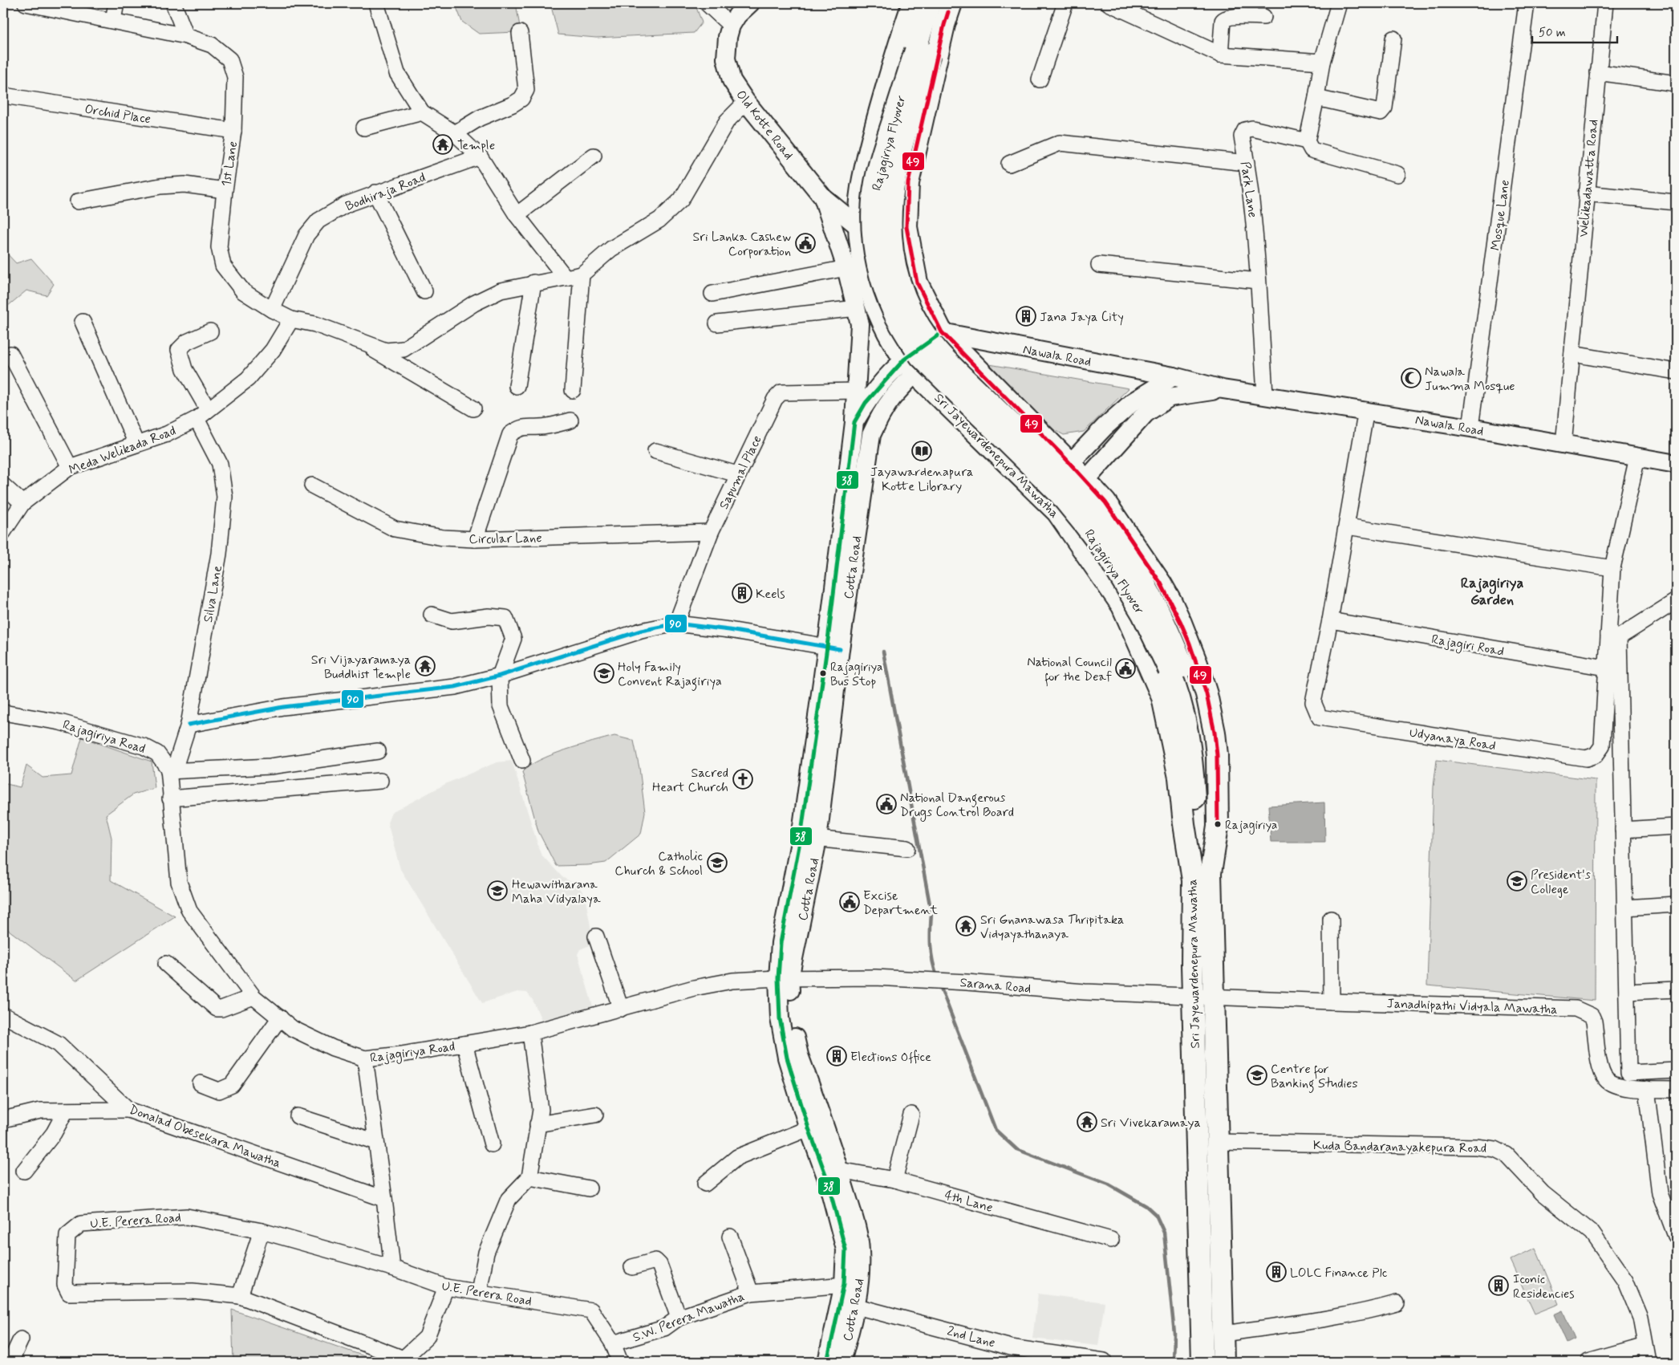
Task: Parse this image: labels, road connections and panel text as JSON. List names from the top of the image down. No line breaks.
{"streets":{"highway":["Rajagiriya Flyover","Sri Jayewardenepura Mawatha"],"main road":["Old Kotte Road","Nawala Road","Cotta Road"],"street":["Orchid Place","1st Lane","Welikadawatta Road","Park Lane","Bodhiraja Road","Mosque Lane","Meda Welikada Road","Sapumal Place","Circular Lane","Silva Lane","Rajagiri Road","Rajagiriya Road","Udyanaya Road","Sarana Road","Janadhipathi Vidyala Mawatha","Donalad Obesekara Mawatha","Kuda Bandaranayakepura Road","4th Lane","U.E. Perera Road","S.W. Perera Mawatha","2nd Lane"]},"crossings":[["Orchid Place","1st Lane"],["Old Kotte Road","Sri Jayewardenepura Mawatha"],["Old Kotte Road","Sapumal Place"],["Old Kotte Road","Cotta Road"],["Rajagiriya Flyover","Sri Jayewardenepura Mawatha"],["1st Lane","Bodhiraja Road"],["1st Lane","Meda Welikada Road"],["Welikadawatta Road","Nawala Road"],["Park Lane","Nawala Road"],["Mosque Lane","Nawala Road"],["Nawala Road","Sri Jayewardenepura Mawatha"],["Nawala Road","Udyanaya Road"],["Meda Welikada Road","Silva Lane"],["Sri Jayewardenepura Mawatha","Cotta Road"],["Sri Jayewardenepura Mawatha","Sarana Road"],["Sri Jayewardenepura Mawatha","Janadhipathi Vidyala Mawatha"],["Sri Jayewardenepura Mawatha","Kuda Bandaranayakepura Road"],["Sapumal Place","Circular Lane"],["Cotta Road","Rajagiriya Road"],["Cotta Road","Sarana Road"],["Cotta Road","4th Lane"],["Cotta Road","S.W. Perera Mawatha"],["Cotta Road","2nd Lane"],["Silva Lane","Rajagiriya Road"],["Rajagiri Road","Udyanaya Road"],["Rajagiriya Road","Sarana Road"],["Sarana Road","Janadhipathi Vidyala Mawatha"],["U.E. Perera Road","S.W. Perera Mawatha"]],"districts":["Rajagiriya Garden"],"places":{"temple":["Temple","Sri Vijayaramaya Buddhist Temple","Sri Gnanawasa Thripitaka Vidyayathanaya","Sri Vivekaramaya"],"public building":["Sri Lanka Cashew Corporation","National Council for the Deaf","National Dangerous Drugs Control Board","Excise Department"],"building":["Jana Jaya City","Keels","Elections Office","LOLC Finance Plc","Iconic Residencies"],"mosque":["Nawala Jumma Mosque"],"library":["Jayawardenapura Kotte Library"],"school or university":["Holy Family Convent Rajagiriya","Catholic Church & School","President's College","Hewawitharana Maha Vidyalaya","Centre for Banking Studies"],"other":["Rajagiriya Bus Stop","Rajagiriya"],"church":["Sacred Heart Church"]},"lines":["transit line 49","transit line 38","transit line 90"],"scale_bar":"50 m"}
